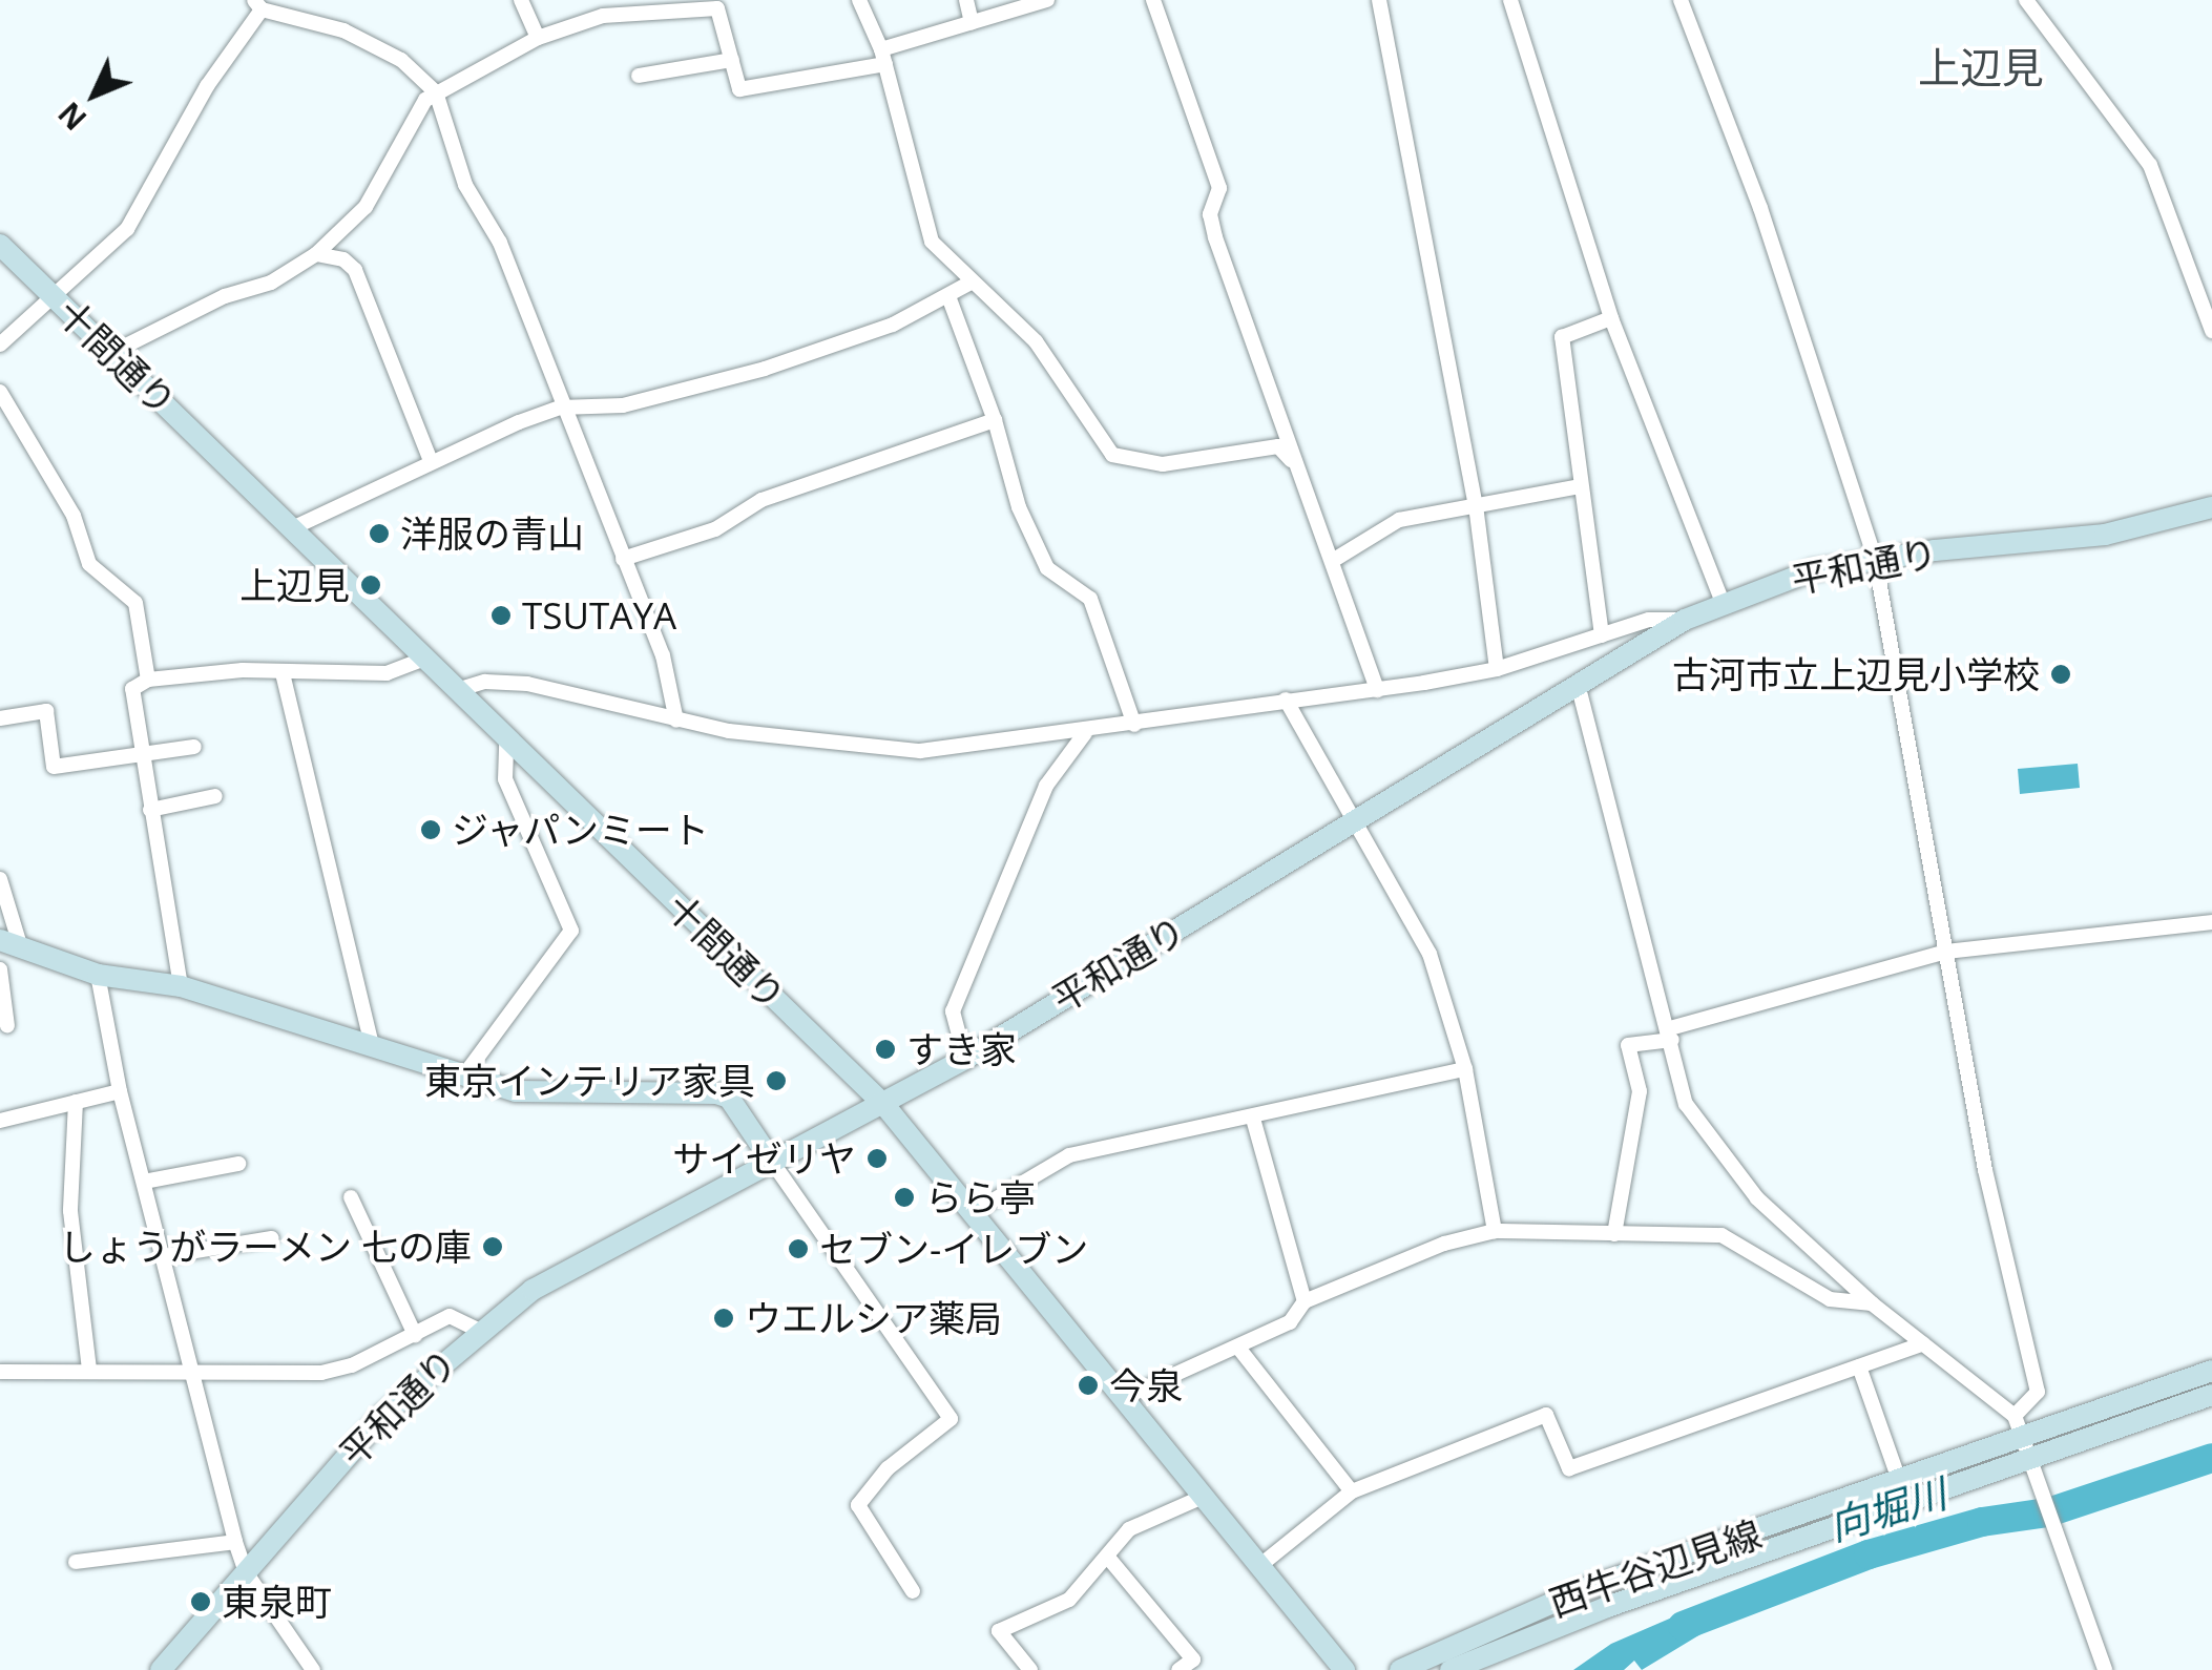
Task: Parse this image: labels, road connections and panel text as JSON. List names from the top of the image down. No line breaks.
{"streets":{"street":["十間通り","平和通り","西牛谷辺見線"]},"crossings":[["十間通り","平和通り"]],"districts":["上辺見"],"water":["向堀川"],"places":["洋服の青山","上辺見","TSUTAYA","古河市立上辺見小学校","ジャパンミート","すき家","東京インテリア家具","サイゼリヤ","らら亭","しょうがラーメン 七の庫","セブン-イレブン","ウエルシア薬局","今泉","東泉町"],"north":"bottom left"}
